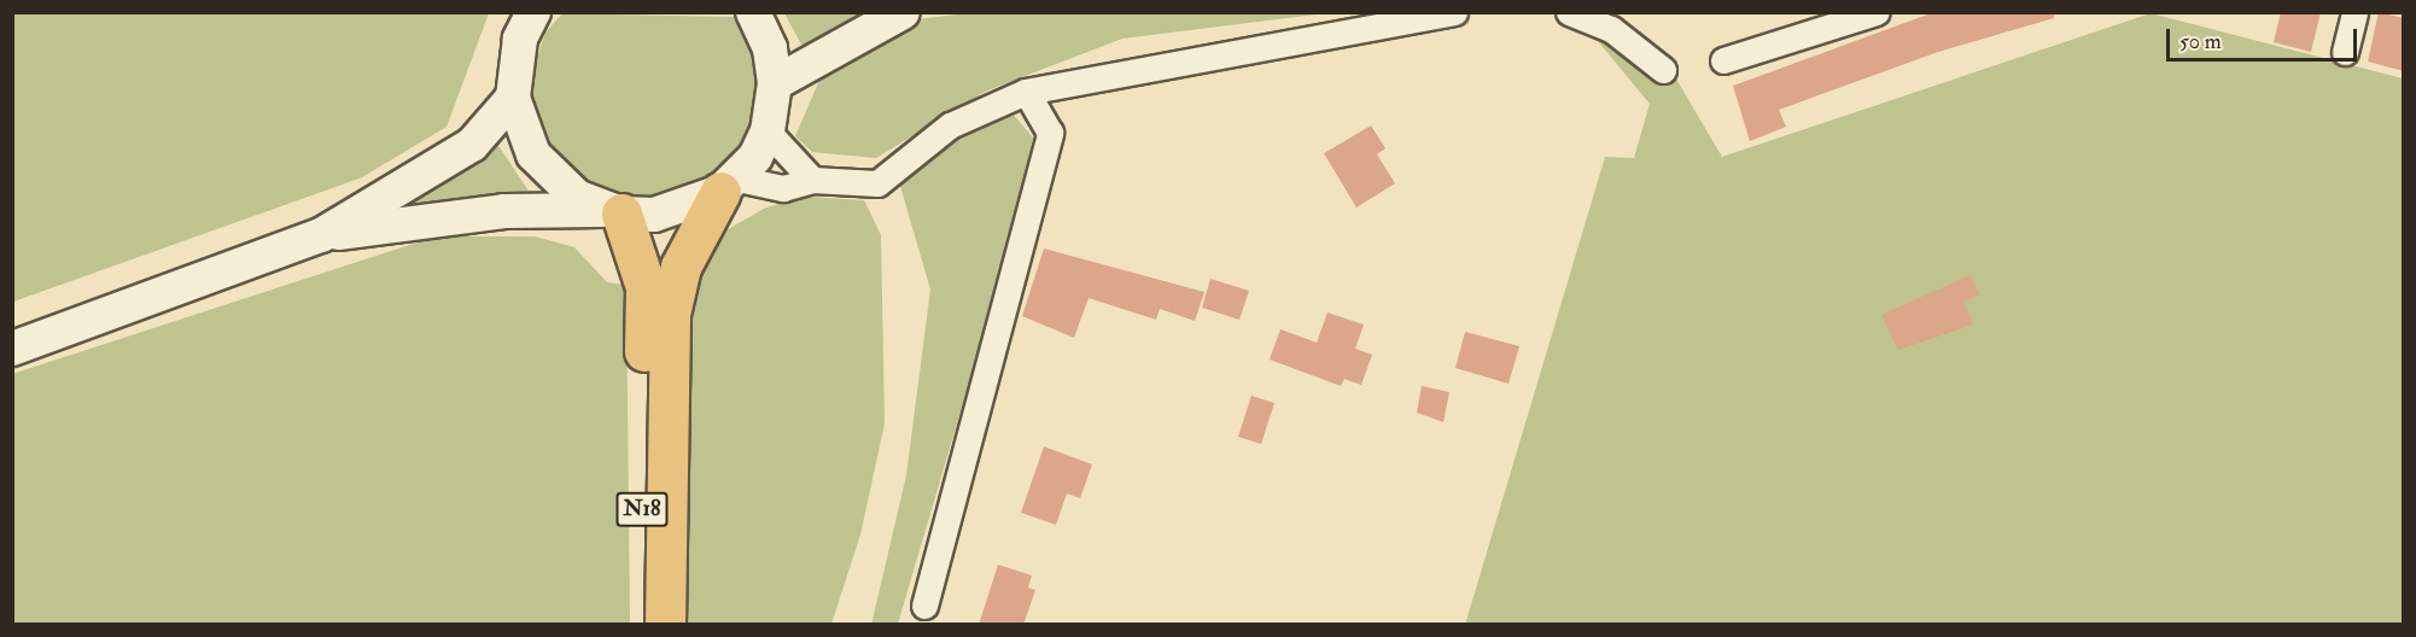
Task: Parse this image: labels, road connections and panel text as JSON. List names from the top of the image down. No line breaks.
{"streets":{"highway":["N18"]},"scale_bar":"50 m"}
